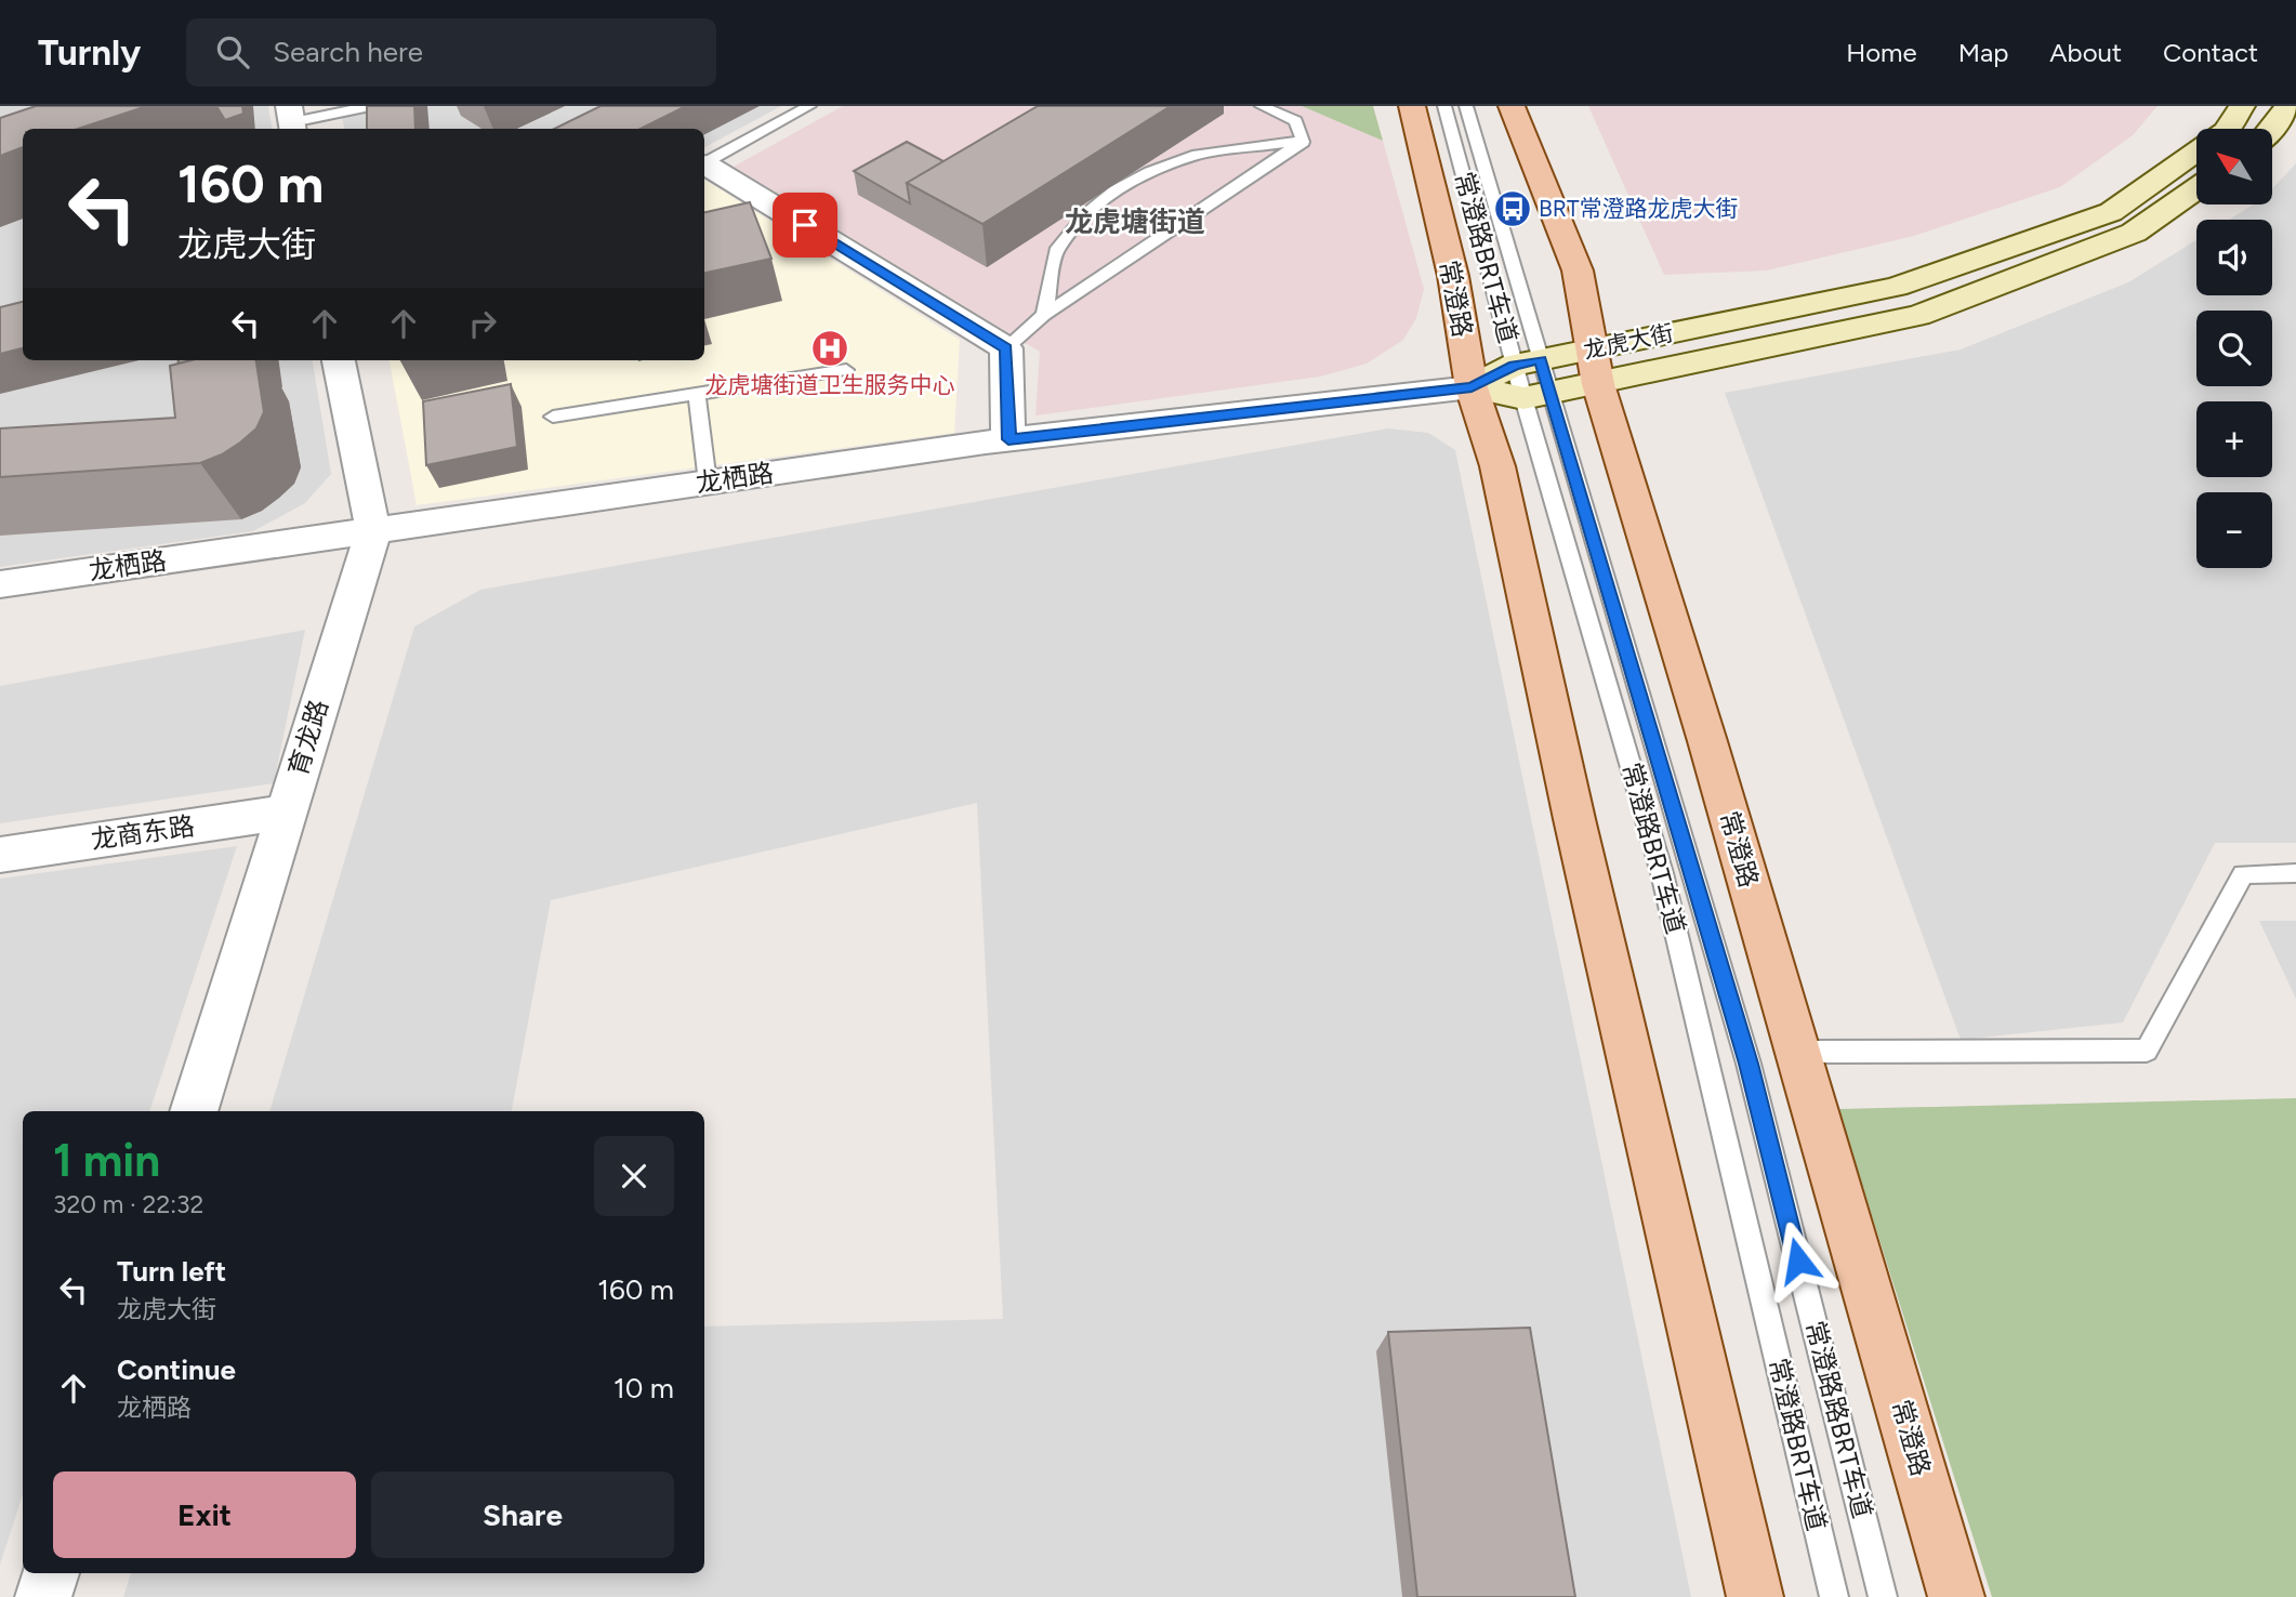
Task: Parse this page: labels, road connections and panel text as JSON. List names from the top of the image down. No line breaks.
{"streets":{"main road":["常澄路"],"street":["龙虎大街","龙栖路","育龙路","龙商东路"],"lane":["常澄路BRT车道","常澄路路BRT车道"]},"crossings":[["常澄路BRT车道","龙虎大街"],["常澄路BRT车道","常澄路路BRT车道"],["常澄路","龙虎大街"],["常澄路","龙栖路"],["龙虎大街","龙栖路"],["龙虎大街","常澄路路BRT车道"],["龙栖路","育龙路"],["育龙路","龙商东路"]],"districts":["龙虎塘街道"],"places":{"bus stop":["BRT常澄路龙虎大街"],"hospital":["龙虎塘街道卫生服务中心"]},"north":"top left","page":{"header":"Turnly","search":"Search here","nav":["Home","Map","About","Contact"],"map_buttons":["+","−"],"turn":["160 m","龙虎大街"],"heading":["1 min","320 m · 22:32"],"list":[{"name":"Turn left","note":"龙虎大街","value":"160 m"},{"name":"Continue","note":"龙栖路","value":"10 m"}],"buttons":["Exit","Share"]}}
